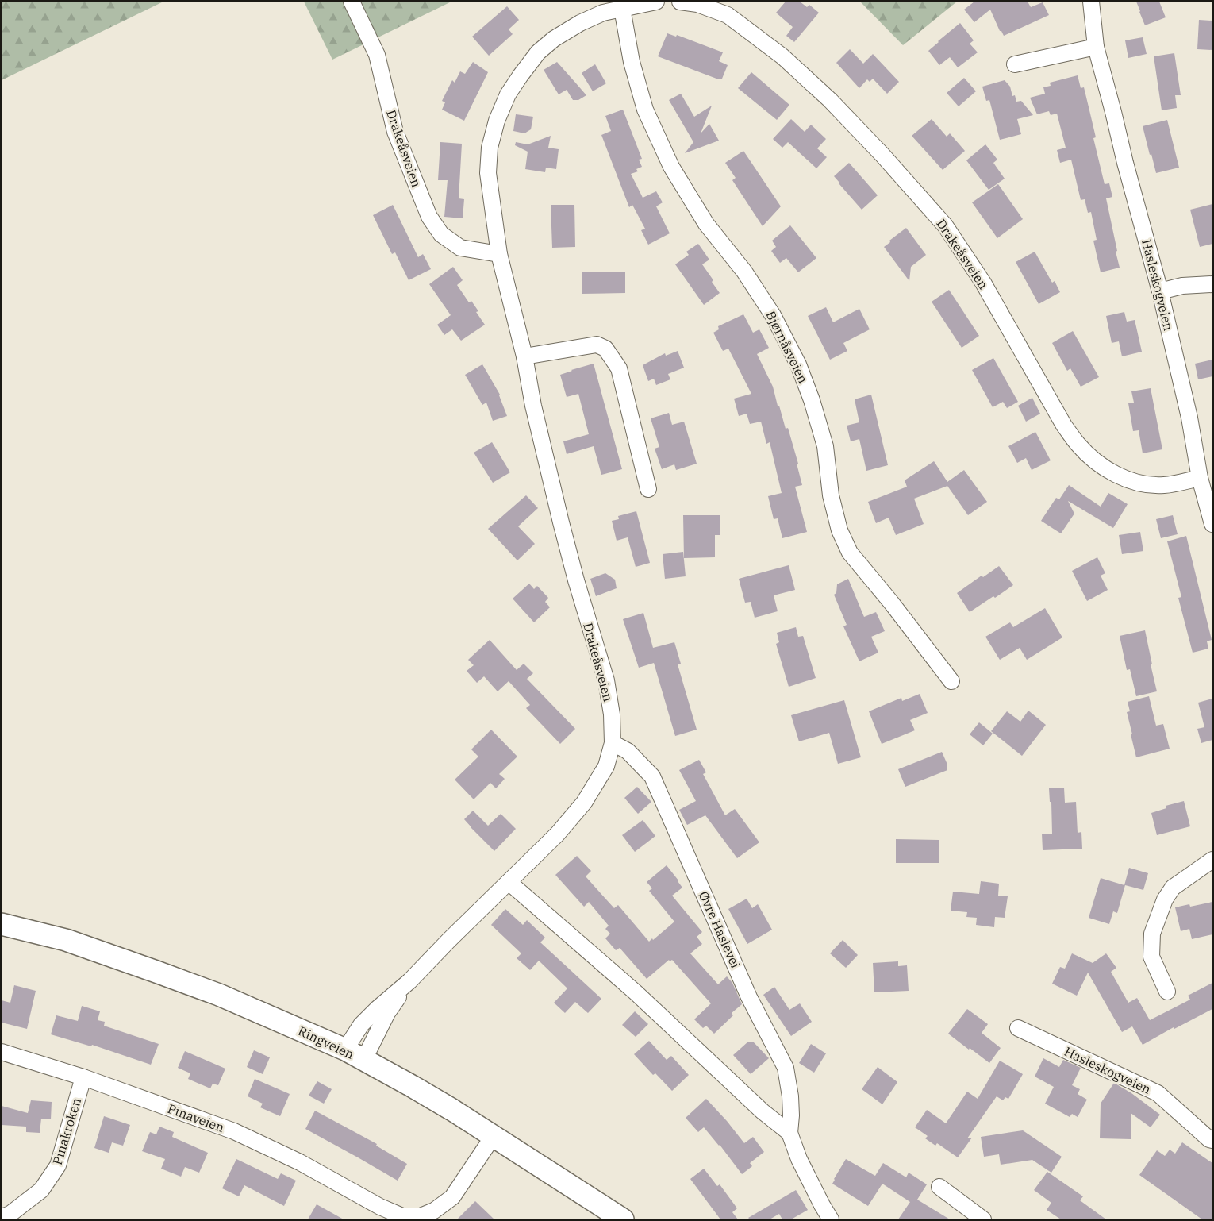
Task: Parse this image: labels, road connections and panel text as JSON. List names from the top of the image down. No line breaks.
{"streets":{"main road":["Ringveien"],"street":["Drakeåsveien","Hasleskogveien","Bjørnåsveien","Øvre Haslevei","Pinaveien","Pinakroken"]},"crossings":[["Drakeåsveien","Hasleskogveien"],["Drakeåsveien","Bjørnåsveien"],["Drakeåsveien","Øvre Haslevei"],["Drakeåsveien","Ringveien"],["Ringveien","Pinaveien"],["Pinaveien","Pinakroken"]]}
